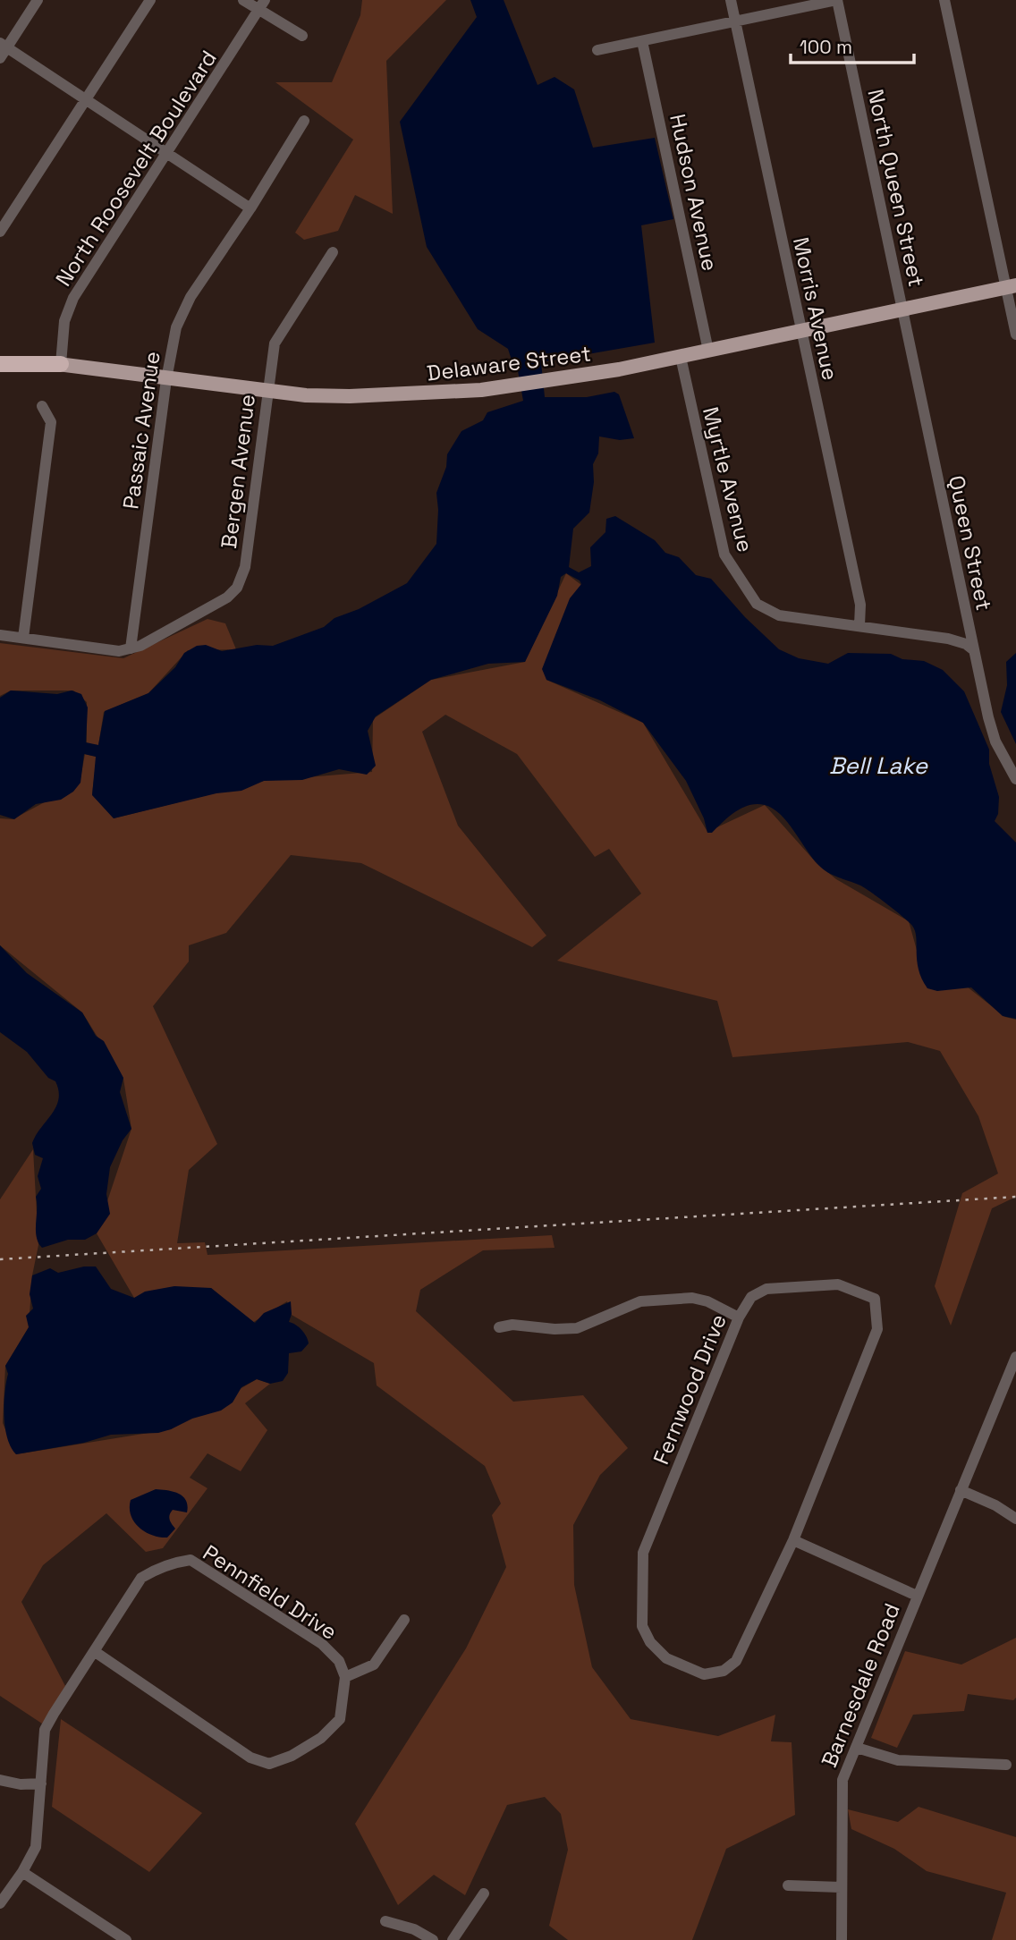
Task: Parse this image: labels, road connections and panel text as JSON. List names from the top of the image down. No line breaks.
{"streets":{"main road":["Delaware Street"],"street":["North Roosevelt Boulevard","North Queen Street","Hudson Avenue","Morris Avenue","Passaic Avenue","Bergen Avenue","Myrtle Avenue","Queen Street","Fernwood Drive","Pennfield Drive","Barnesdale Road"]},"crossings":[["North Roosevelt Boulevard","Delaware Street"],["North Queen Street","Delaware Street"],["North Queen Street","Queen Street"],["Hudson Avenue","Delaware Street"],["Morris Avenue","Delaware Street"],["Morris Avenue","Myrtle Avenue"],["Delaware Street","Passaic Avenue"],["Delaware Street","Bergen Avenue"],["Delaware Street","Myrtle Avenue"],["Delaware Street","Queen Street"],["Passaic Avenue","Bergen Avenue"],["Myrtle Avenue","Queen Street"]],"water":["Bell Lake"],"scale_bar":"100 m"}
